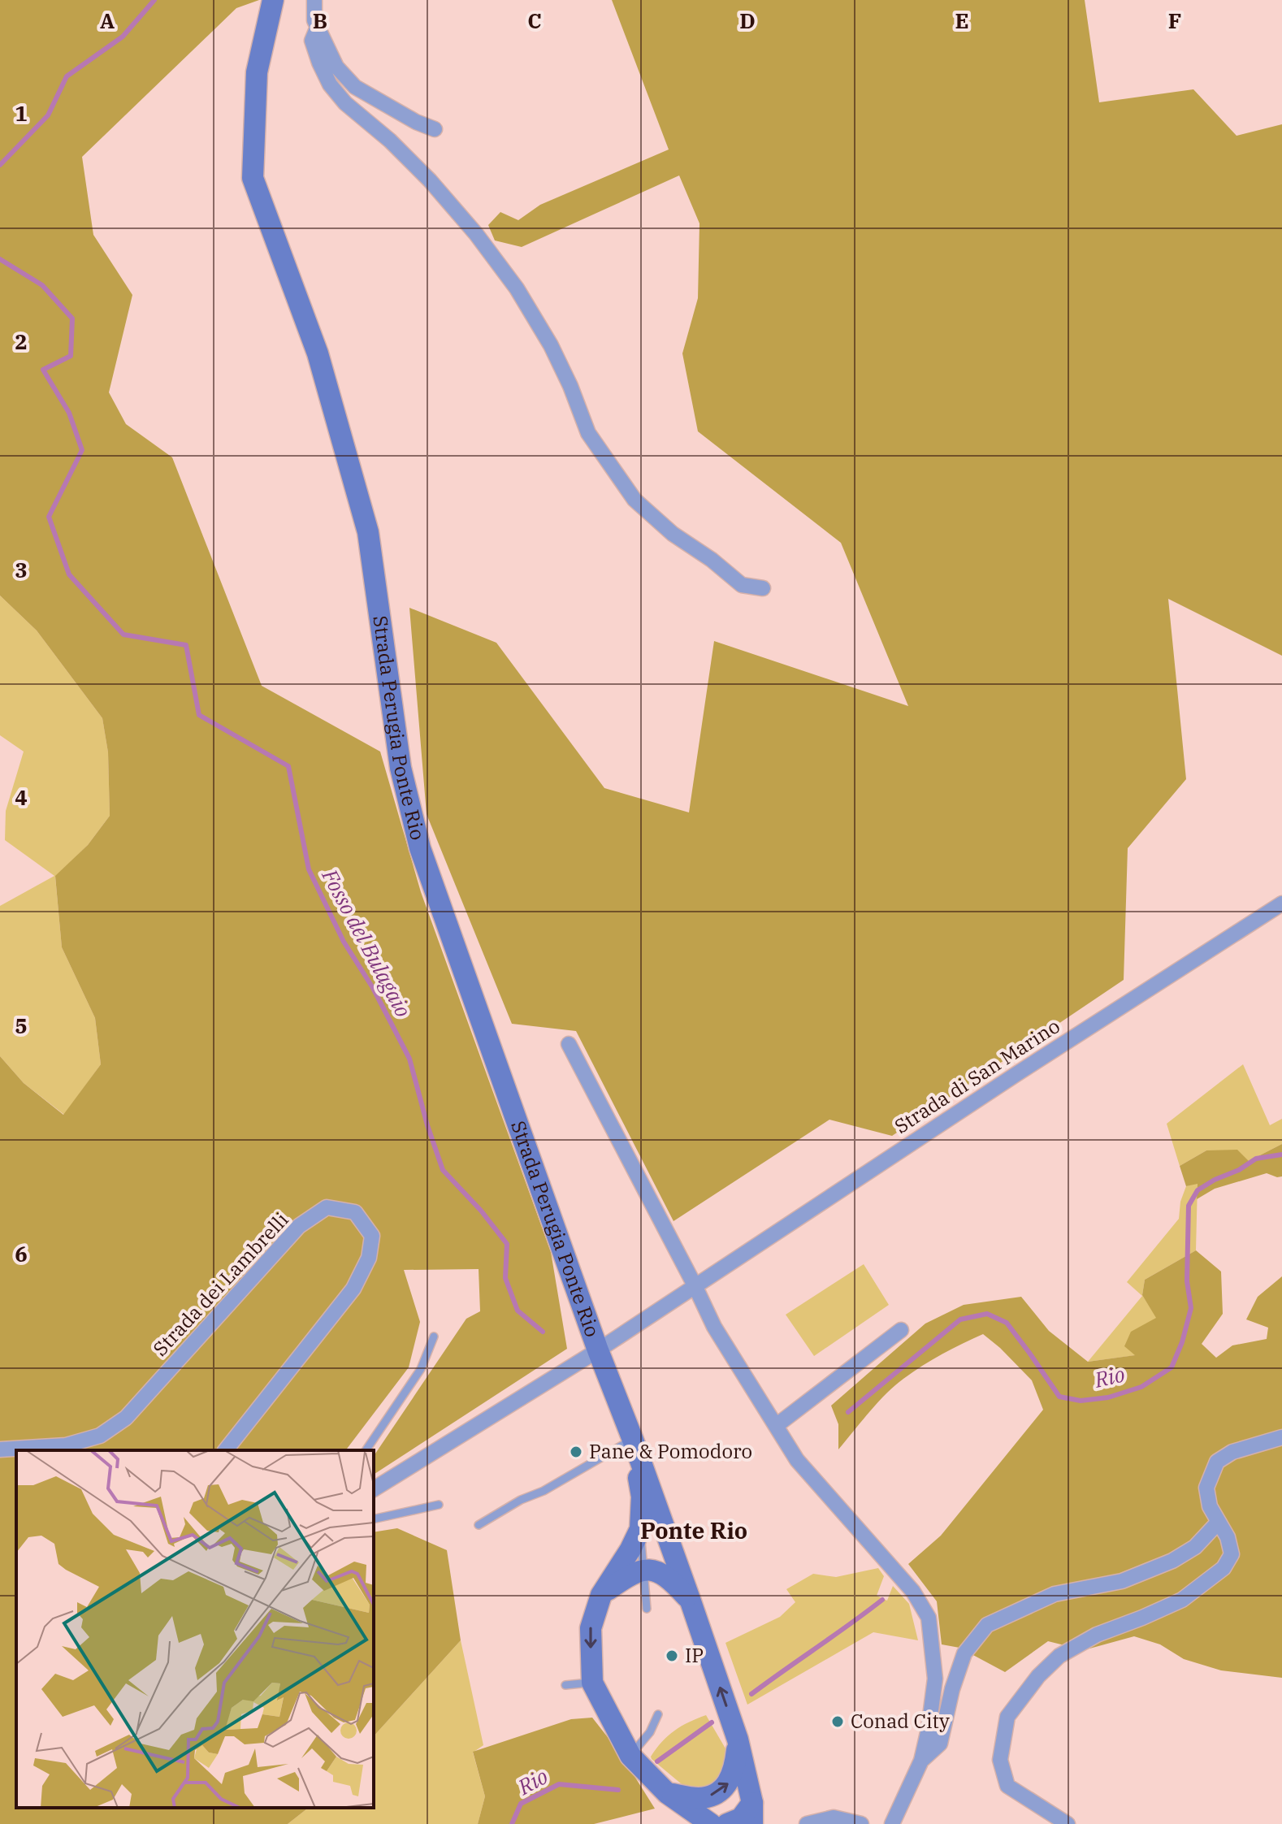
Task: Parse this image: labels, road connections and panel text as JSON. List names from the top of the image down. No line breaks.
{"streets":{"main road":["Strada Perugia Ponte Rio"],"street":["Strada di San Marino","Strada dei Lambrelli"]},"districts":["Ponte Rio"],"water":["Fosso del Bulagaio","Rio"],"places":["Pane & Pomodoro","IP","Conad City"],"grid":{"columns":["A","B","C","D","E","F"],"rows":["1","2","3","4","5","6"]}}
